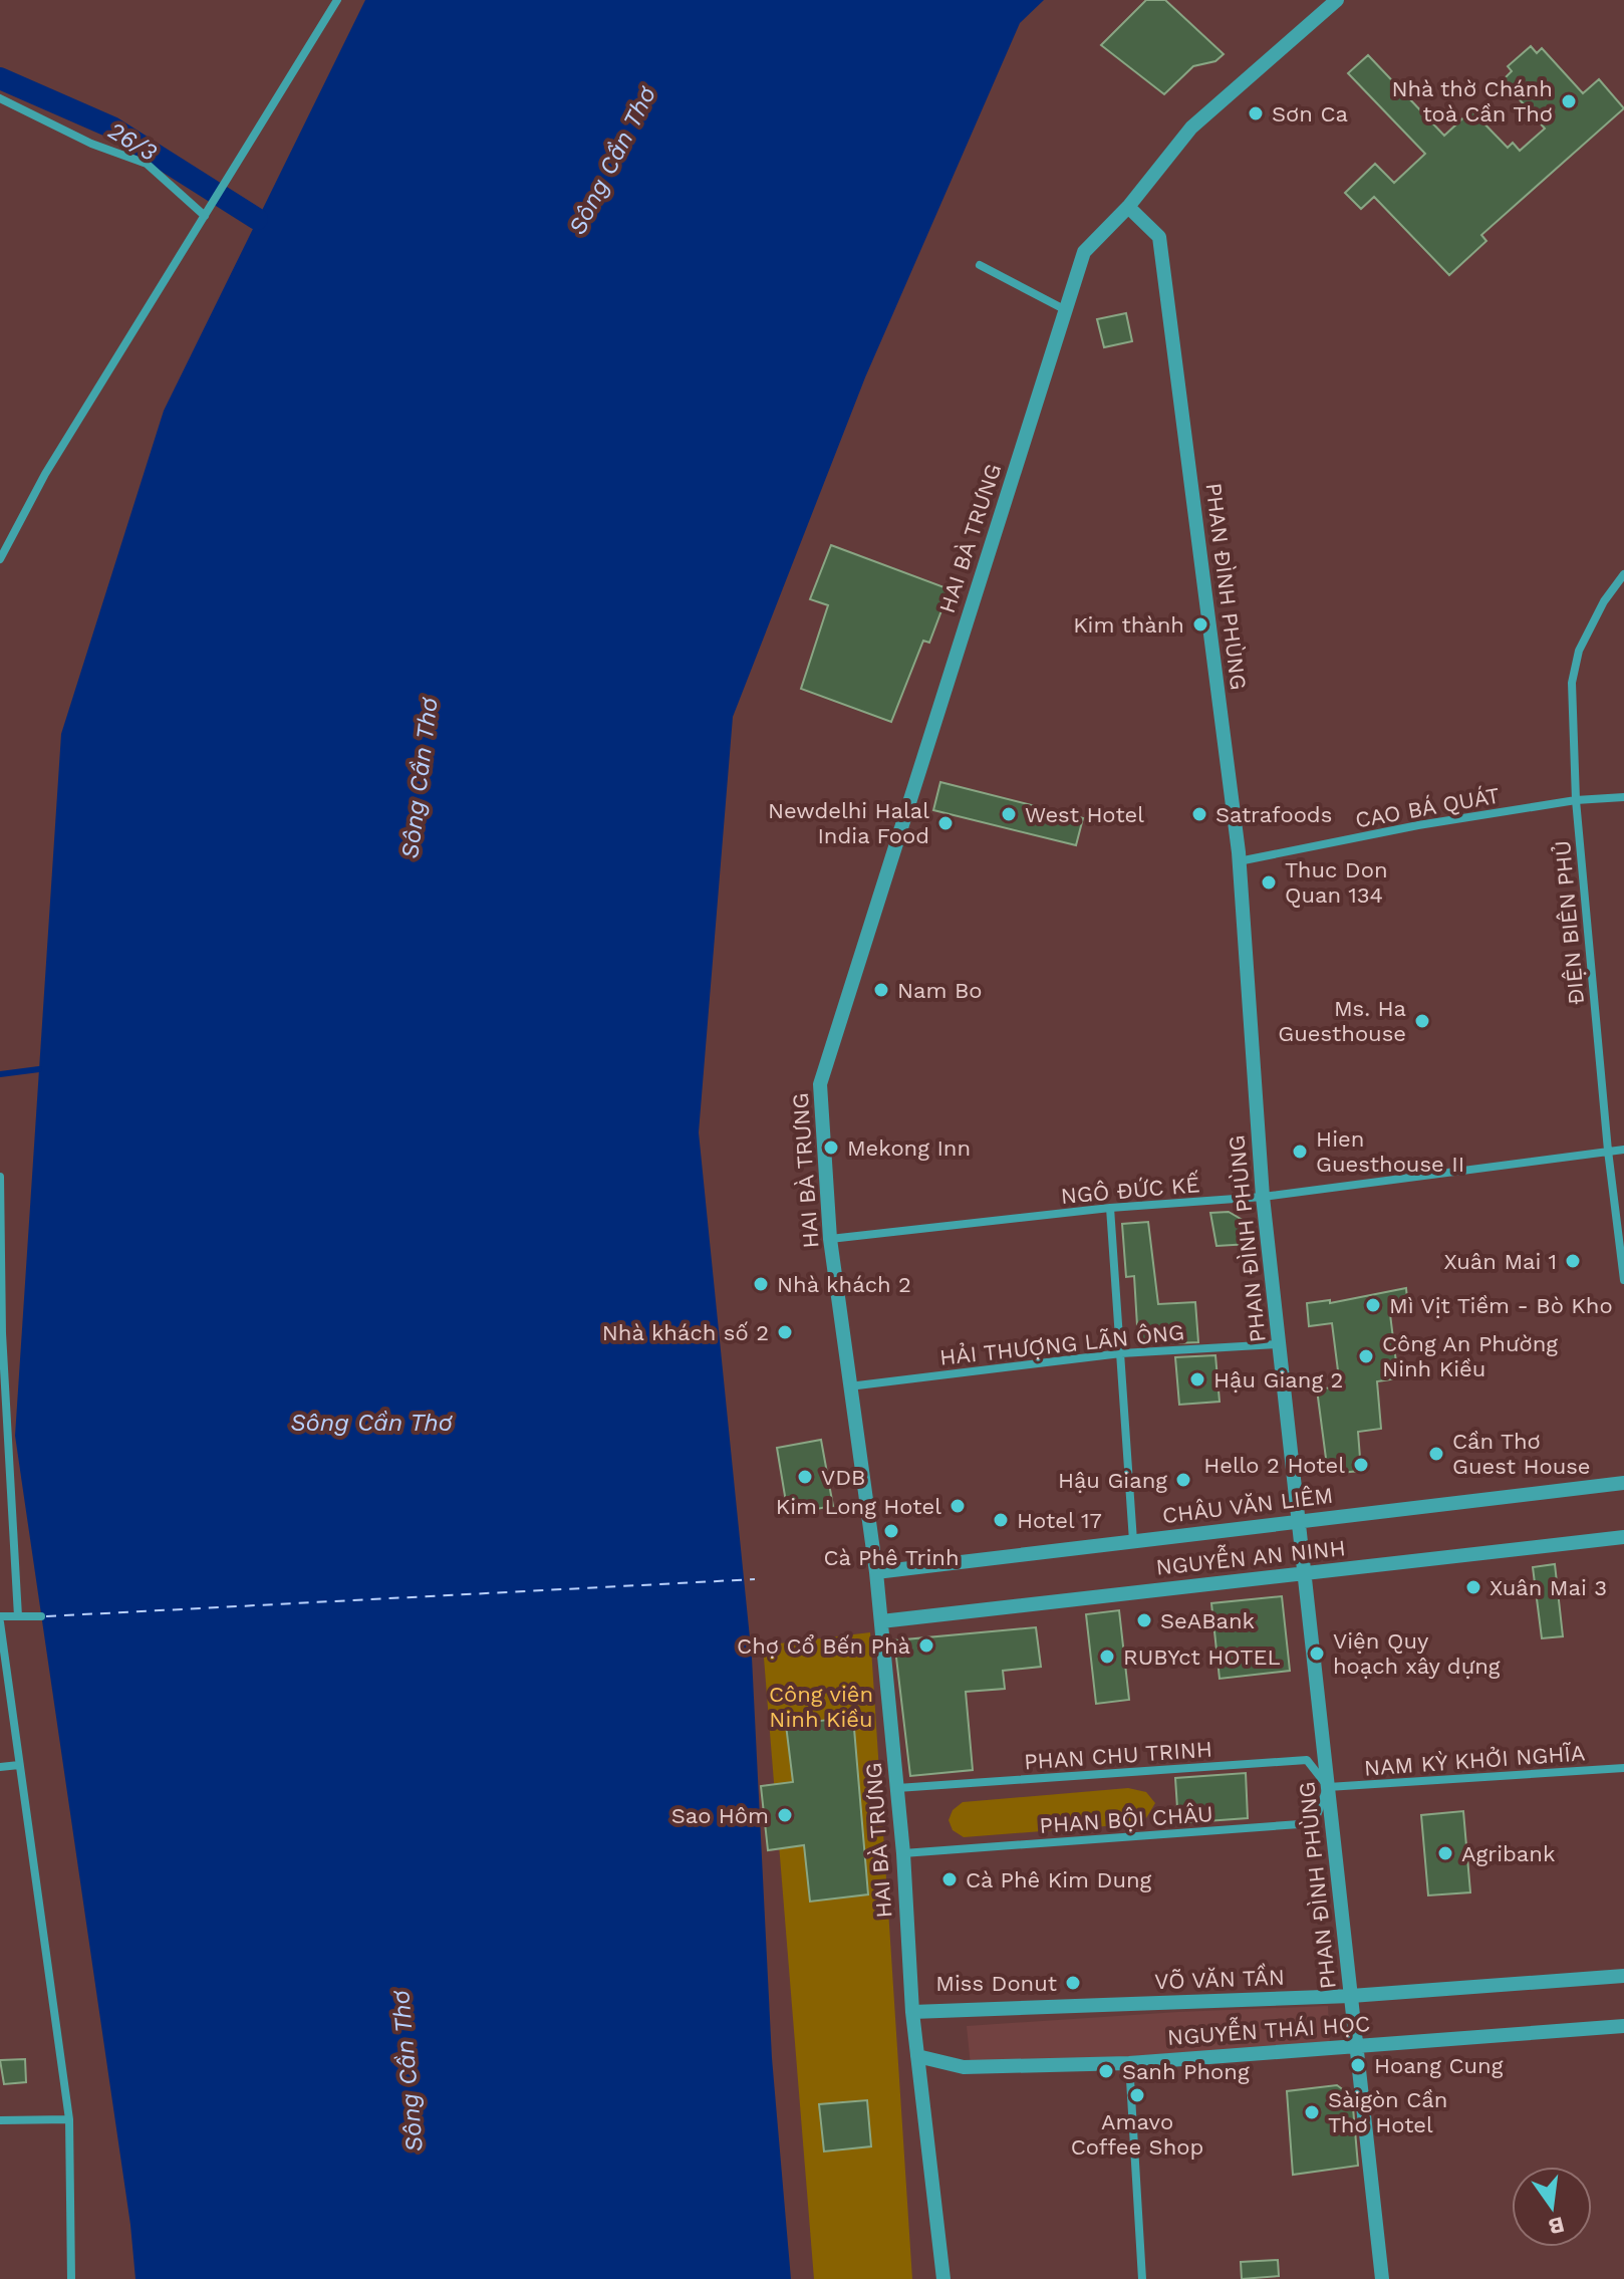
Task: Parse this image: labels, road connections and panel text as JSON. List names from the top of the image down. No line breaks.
{"streets":{"street":["HAI BÀ TRƯNG","PHAN ĐÌNH PHÙNG","CAO BÁ QUÁT","ĐIỆN BIÊN PHỦ","NGÔ ĐỨC KẾ","HẢI THƯỢNG LÃN ÔNG","CHÂU VĂN LIÊM","NGUYỄN AN NINH","PHAN CHU TRINH","NAM KỲ KHỞI NGHĨA","PHAN BỘI CHÂU","VÕ VĂN TẦN","NGUYỄN THÁI HỌC"]},"crossings":[["HAI BÀ TRƯNG","PHAN ĐÌNH PHÙNG"],["HAI BÀ TRƯNG","NGÔ ĐỨC KẾ"],["HAI BÀ TRƯNG","HẢI THƯỢNG LÃN ÔNG"],["HAI BÀ TRƯNG","CHÂU VĂN LIÊM"],["HAI BÀ TRƯNG","NGUYỄN AN NINH"],["HAI BÀ TRƯNG","PHAN CHU TRINH"],["HAI BÀ TRƯNG","PHAN BỘI CHÂU"],["HAI BÀ TRƯNG","VÕ VĂN TẦN"],["HAI BÀ TRƯNG","NGUYỄN THÁI HỌC"],["PHAN ĐÌNH PHÙNG","CAO BÁ QUÁT"],["PHAN ĐÌNH PHÙNG","NGÔ ĐỨC KẾ"],["PHAN ĐÌNH PHÙNG","HẢI THƯỢNG LÃN ÔNG"],["PHAN ĐÌNH PHÙNG","CHÂU VĂN LIÊM"],["PHAN ĐÌNH PHÙNG","NGUYỄN AN NINH"],["PHAN ĐÌNH PHÙNG","PHAN CHU TRINH"],["PHAN ĐÌNH PHÙNG","NAM KỲ KHỞI NGHĨA"],["PHAN ĐÌNH PHÙNG","PHAN BỘI CHÂU"],["PHAN ĐÌNH PHÙNG","VÕ VĂN TẦN"],["PHAN ĐÌNH PHÙNG","NGUYỄN THÁI HỌC"],["CAO BÁ QUÁT","ĐIỆN BIÊN PHỦ"],["ĐIỆN BIÊN PHỦ","NGÔ ĐỨC KẾ"],["PHAN CHU TRINH","NAM KỲ KHỞI NGHĨA"],["PHAN CHU TRINH","PHAN BỘI CHÂU"],["NAM KỲ KHỞI NGHĨA","PHAN BỘI CHÂU"]],"water":["26/3","Sông Cần Thơ"],"parks":["Công viên Ninh Kiều"],"places":["Nhà thờ Chánh toà Cần Thơ","Sơn Ca","Kim thành","West Hotel","Satrafoods","Newdelhi Halal India Food","Thuc Don Quan 134","Nam Bo","Ms. Ha Guesthouse","Mekong Inn","Hien Guesthouse II","Xuân Mai 1","Nhà khách 2","Mì Vịt Tiềm - Bò Kho","Nhà khách số 2","Công An Phường Ninh Kiều","Hậu Giang 2","Cần Thơ Guest House","Hello 2 Hotel","VDB","Hậu Giang","Kim Long Hotel","Hotel 17","Cà Phê Trinh","Xuân Mai 3","SeABank","Chợ Cổ Bến Phà","Viện Quy hoạch xây dựng","RUBYct HOTEL","Sao Hôm","Agribank","Cà Phê Kim Dung","Miss Donut","Hoang Cung","Sanh Phong","Amavo Coffee Shop","Sàigòn Cần Thơ Hotel"],"north":"bottom"}
